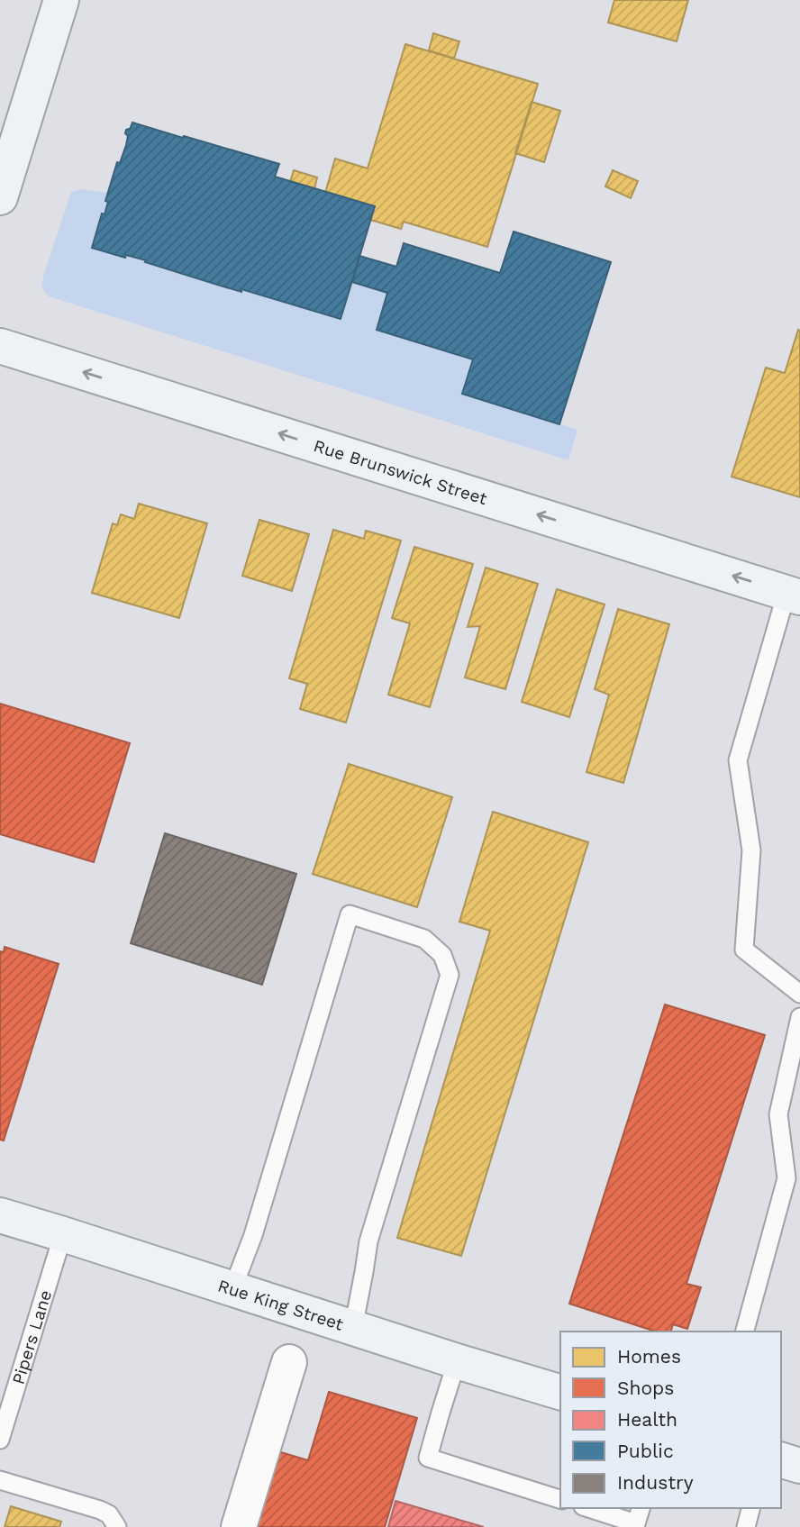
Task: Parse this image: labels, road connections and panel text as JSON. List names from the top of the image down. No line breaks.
{"streets":{"main road":["Rue Brunswick Street","Rue King Street"],"lane":["Pipers Lane"]},"crossings":[["Rue King Street","Pipers Lane"]],"one_way":["Rue Brunswick Street"],"legend":["Homes","Shops","Health","Public","Industry"]}
